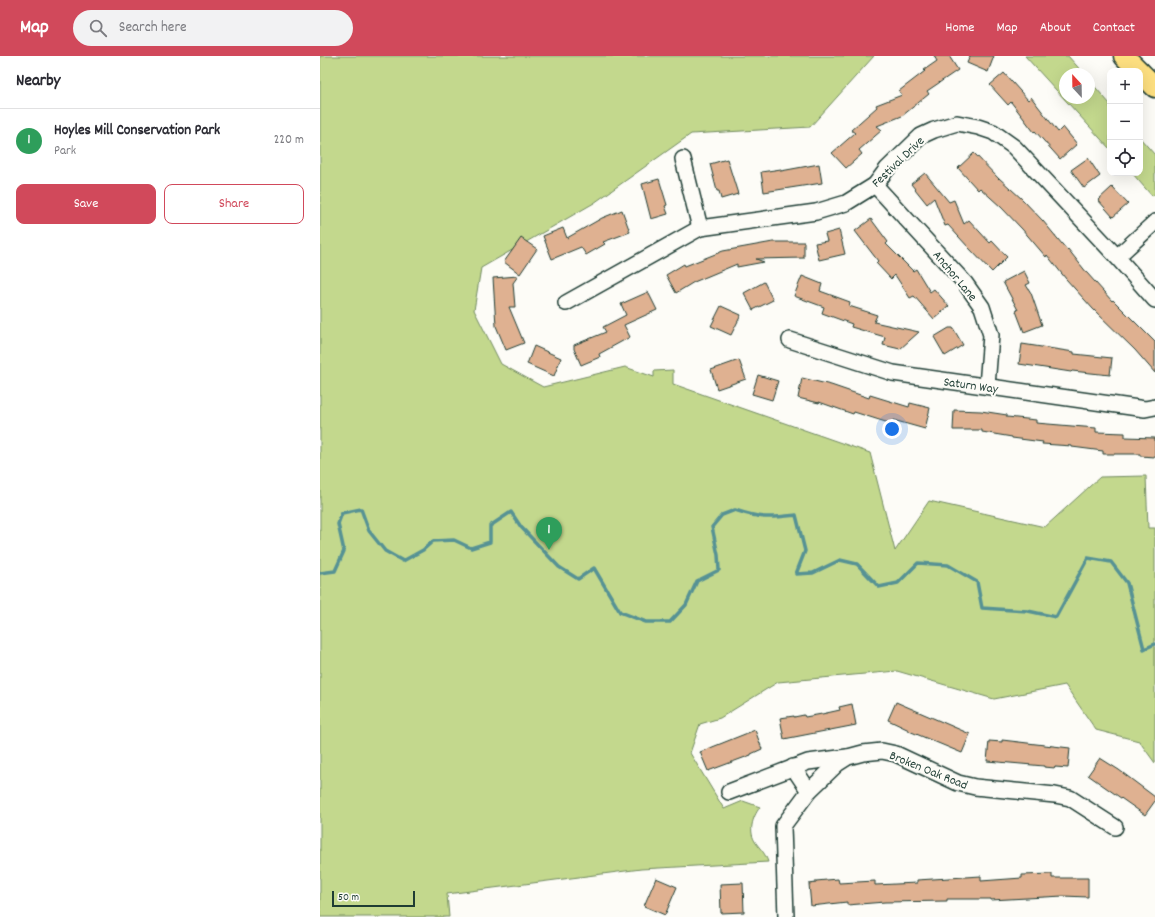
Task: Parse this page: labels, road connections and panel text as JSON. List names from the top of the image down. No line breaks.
{"streets":{"street":["Festival Drive","Anchor Lane","Saturn Way","Broken Oak Road"]},"crossings":[["Festival Drive","Anchor Lane"],["Anchor Lane","Saturn Way"]],"scale_bar":"50 m","north":"top","page":{"header":"Map","search":"Search here","nav":["Home","Map","About","Contact"],"heading":"Nearby","map_buttons":["+","−"],"list":[{"mark":"1","name":"Hoyles Mill Conservation Park","note":"Park","value":"220 m"}],"buttons":["Save","Share"],"pins":"1","scale":"50 m"}}
